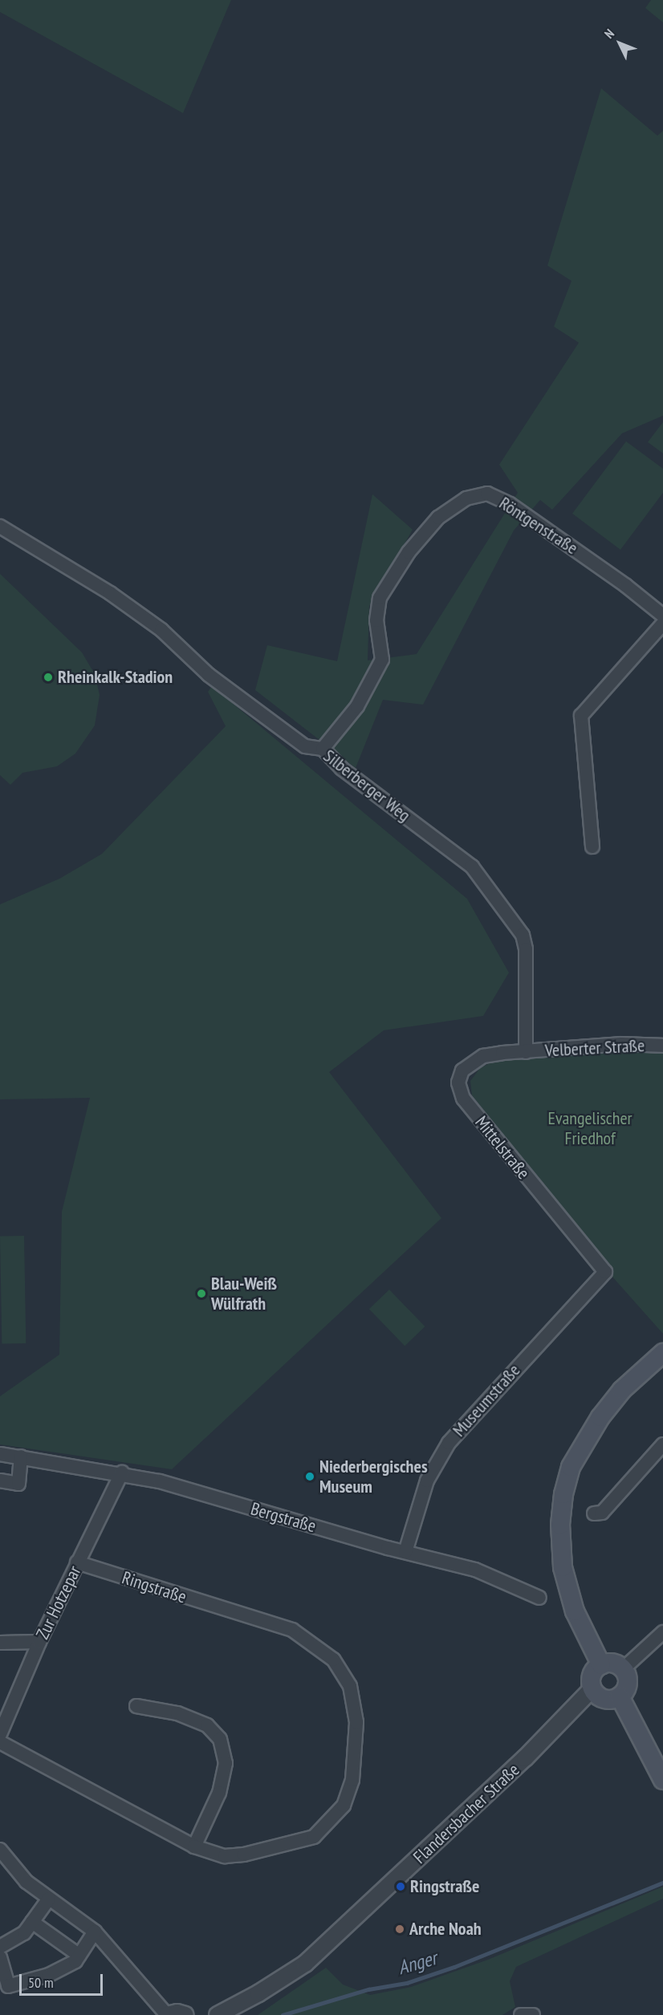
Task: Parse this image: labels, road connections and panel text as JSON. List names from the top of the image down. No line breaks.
{"streets":{"street":["Röntgenstraße","Silberberger Weg","Velberter Straße","Mittelstraße","Museumstraße","Bergstraße","Ringstraße","Zur Hotzepar","Flandersbacher Straße"]},"crossings":[["Röntgenstraße","Silberberger Weg"],["Silberberger Weg","Velberter Straße"],["Silberberger Weg","Mittelstraße"],["Velberter Straße","Mittelstraße"],["Mittelstraße","Museumstraße"],["Museumstraße","Bergstraße"],["Bergstraße","Zur Hotzepar"],["Ringstraße","Zur Hotzepar"]],"water":["Anger"],"parks":["Evangelischer Friedhof"],"places":["Rheinkalk-Stadion","Blau-Weiß Wülfrath","Niederbergisches Museum","Ringstraße","Arche Noah"],"scale_bar":"50 m","north":"top left"}
